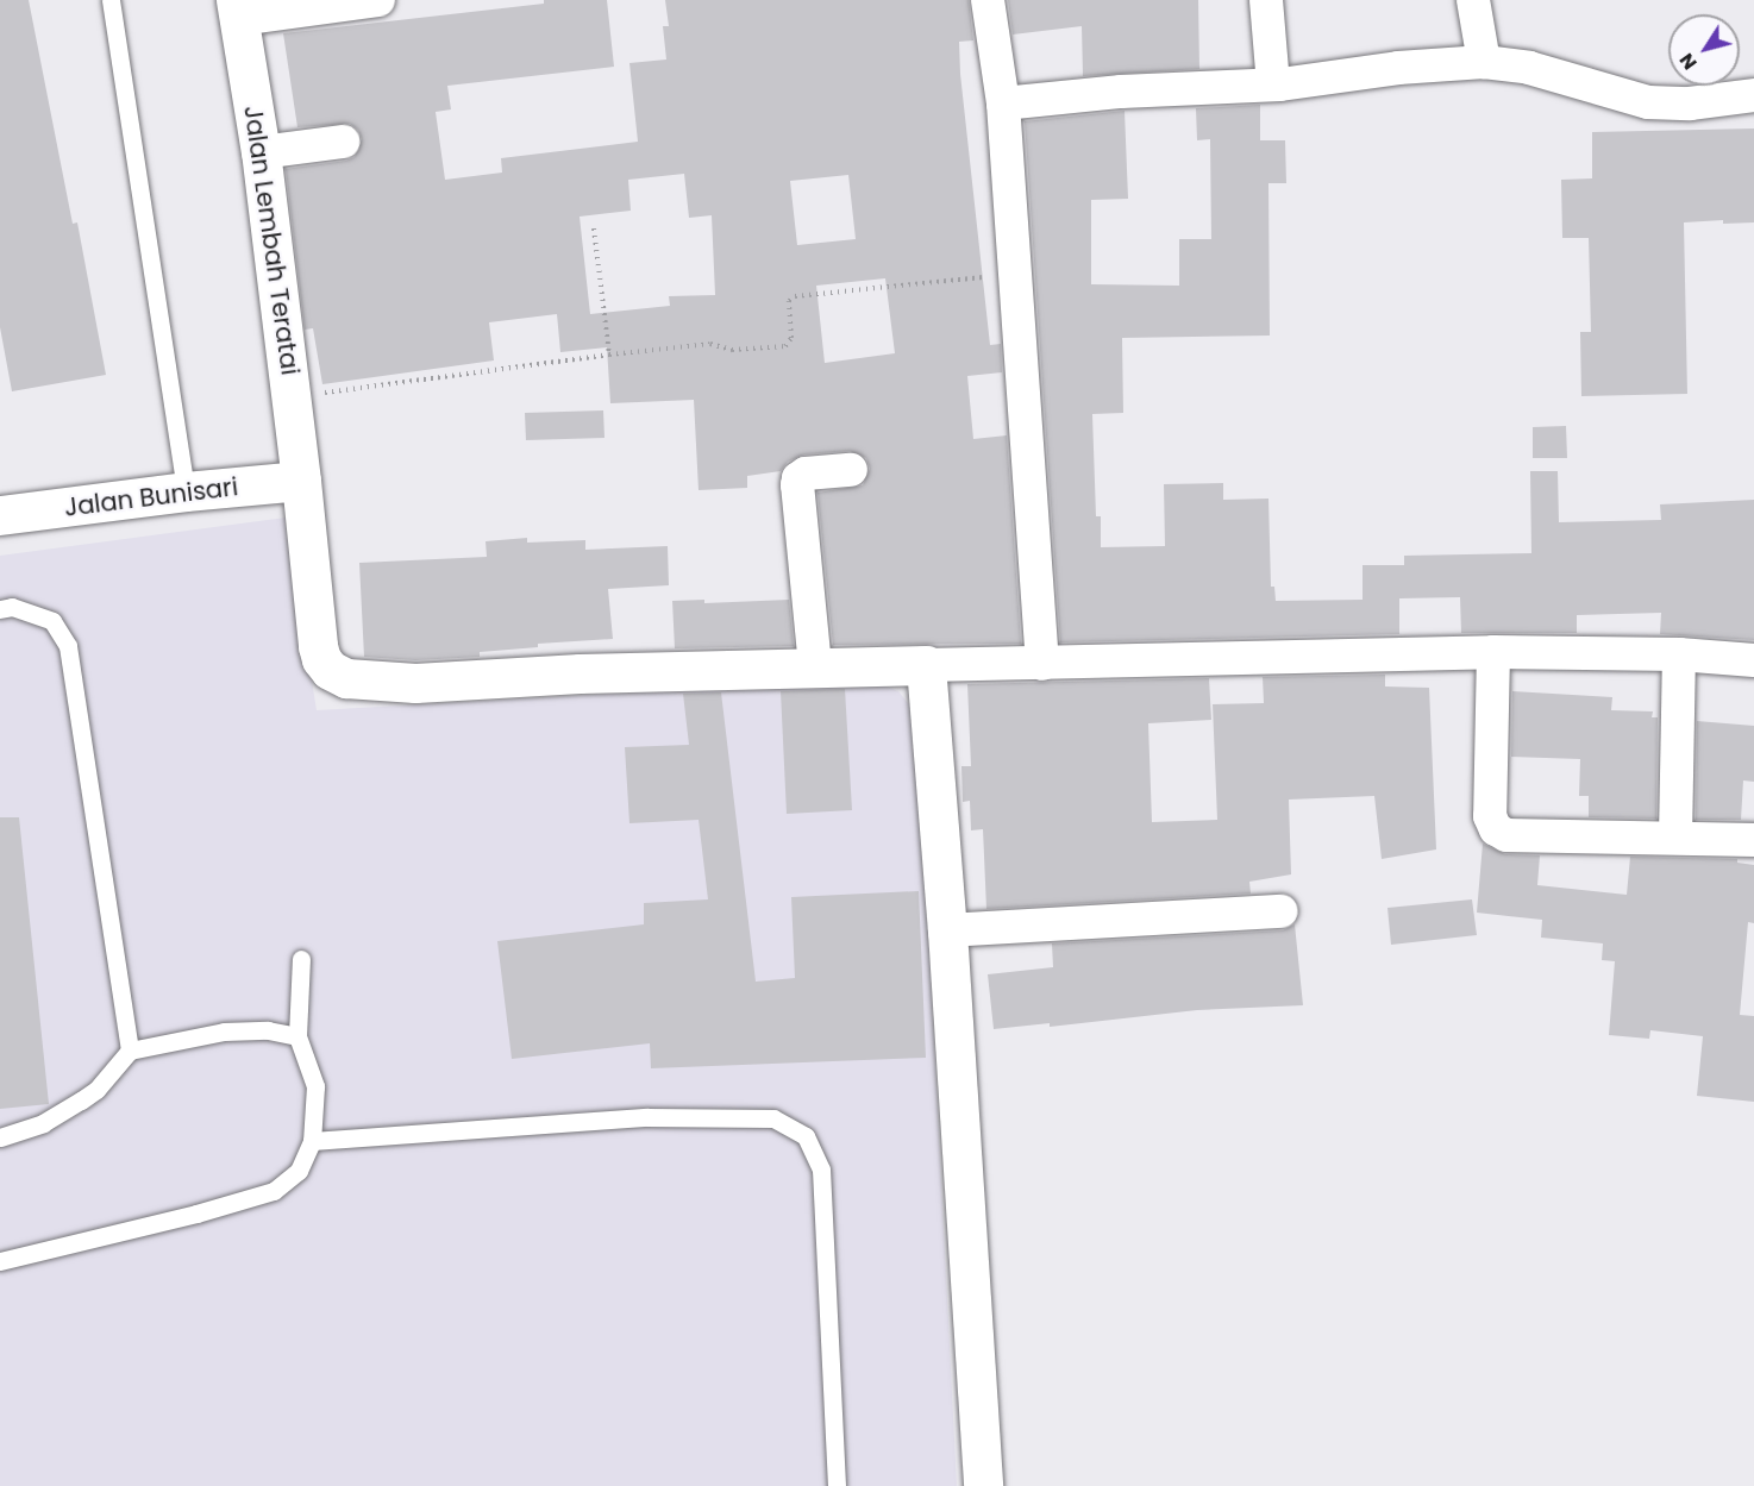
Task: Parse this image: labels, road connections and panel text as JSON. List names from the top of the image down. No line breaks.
{"streets":{"street":["Jalan Lembah Teratai","Jalan Bunisari"]},"crossings":[["Jalan Lembah Teratai","Jalan Bunisari"]],"north":"bottom left"}
